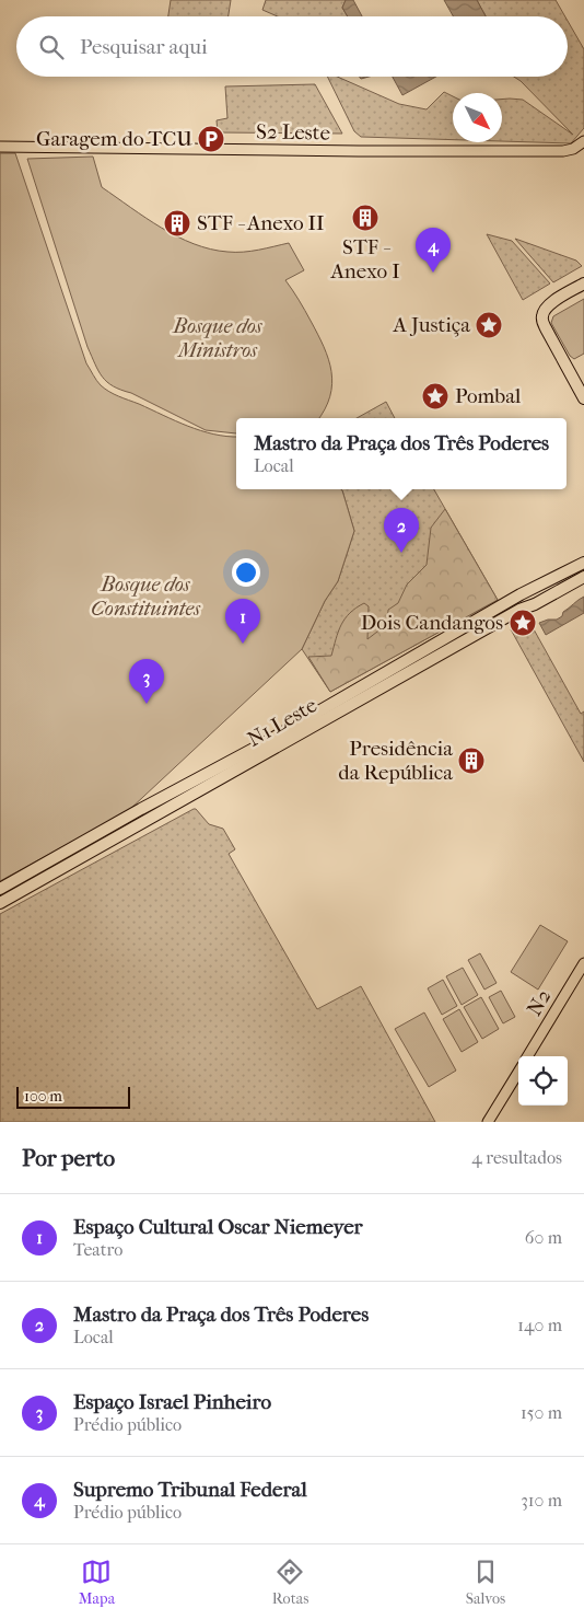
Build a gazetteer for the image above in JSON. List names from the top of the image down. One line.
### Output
{"streets":{"highway":["N1 Leste"],"main road":["S2 Leste","N2"]},"parks":["Bosque dos Ministros","Bosque dos Constituintes"],"places":{"parking":["Garagem do TCU"],"building":["STF - Anexo I","STF - Anexo II","Presidência da República"],"place":["A Justiça","Pombal","Dois Candangos"]},"scale_bar":"100 m","north":"bottom right","page":{"search":"Pesquisar aqui","pins":["4","2","1","3"],"popup":["Mastro da Praça dos Três Poderes","Local"],"scale":"100 m","heading":["Por perto","4 resultados"],"list":[{"mark":"1","name":"Espaço Cultural Oscar Niemeyer","note":"Teatro","value":"60 m"},{"mark":"2","name":"Mastro da Praça dos Três Poderes","note":"Local","value":"140 m"},{"mark":"3","name":"Espaço Israel Pinheiro","note":"Prédio público","value":"150 m"},{"mark":"4","name":"Supremo Tribunal Federal","note":"Prédio público","value":"310 m"}],"nav":["Mapa","Rotas","Salvos"]}}
